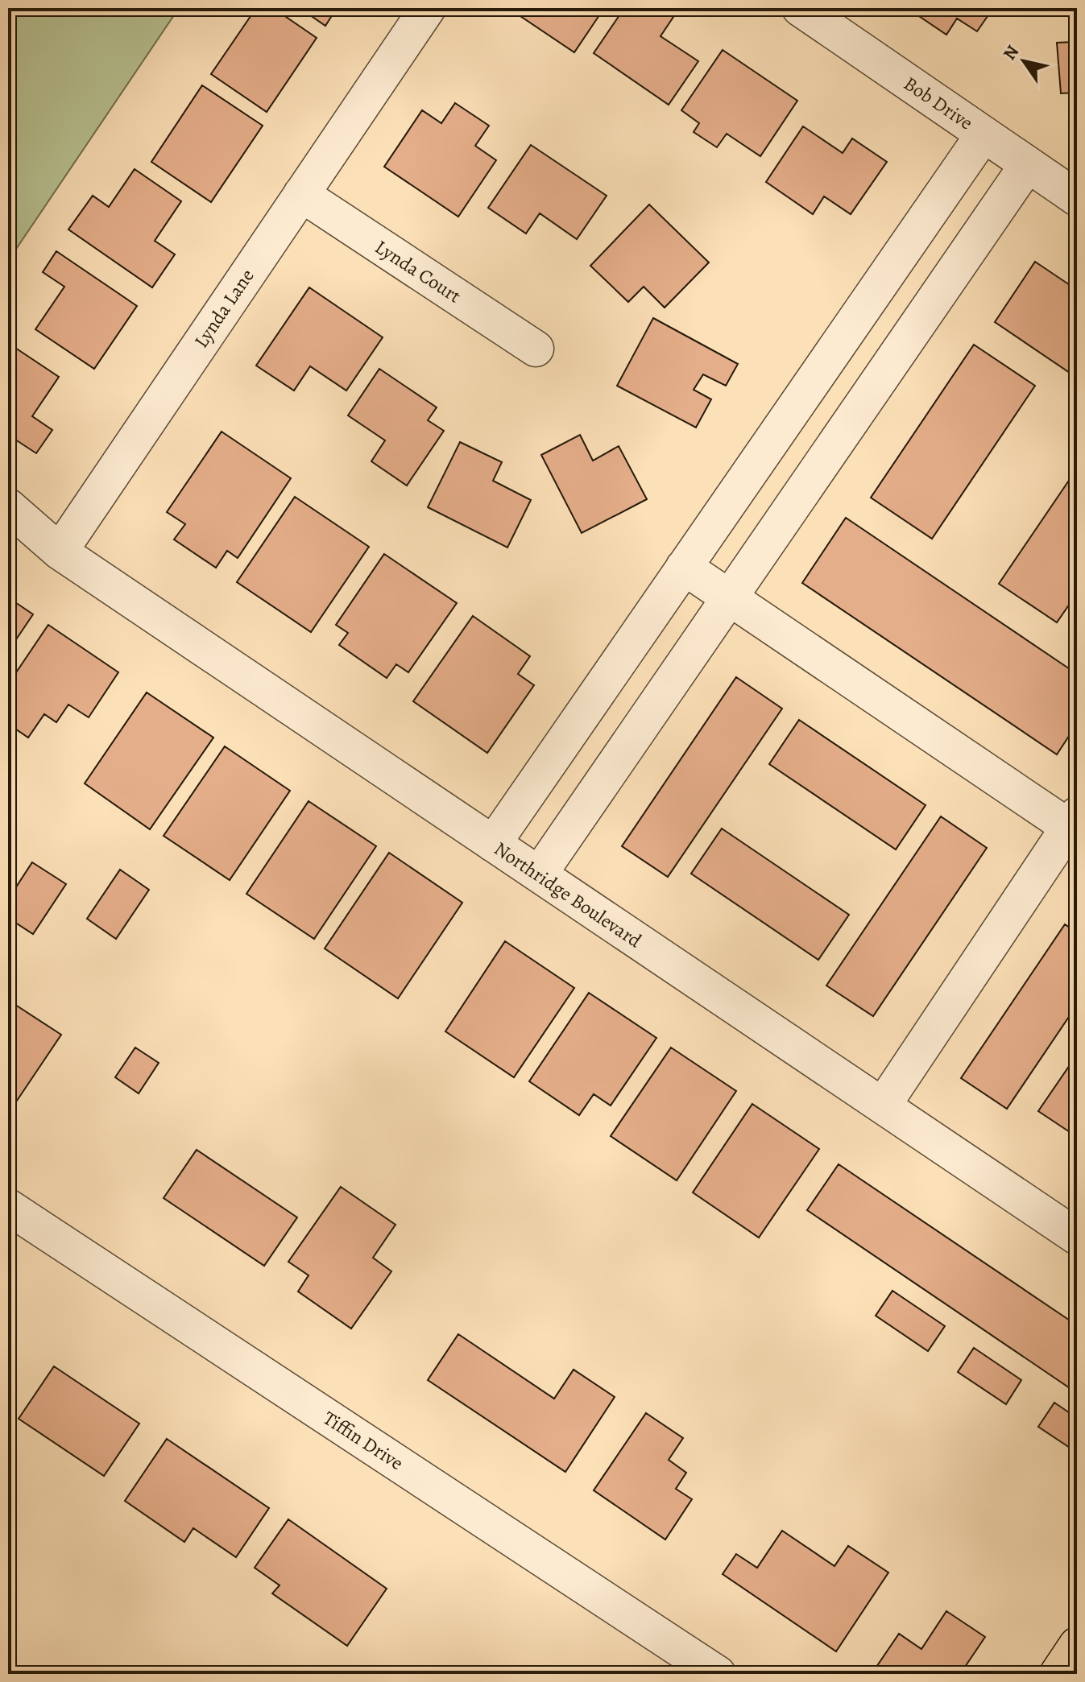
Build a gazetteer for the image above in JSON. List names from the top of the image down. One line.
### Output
{"streets":{"street":["Bob Drive","Lynda Court","Lynda Lane","Northridge Boulevard","Tiffin Drive"]},"crossings":[["Lynda Court","Lynda Lane"],["Lynda Lane","Northridge Boulevard"]],"north":"top left"}
